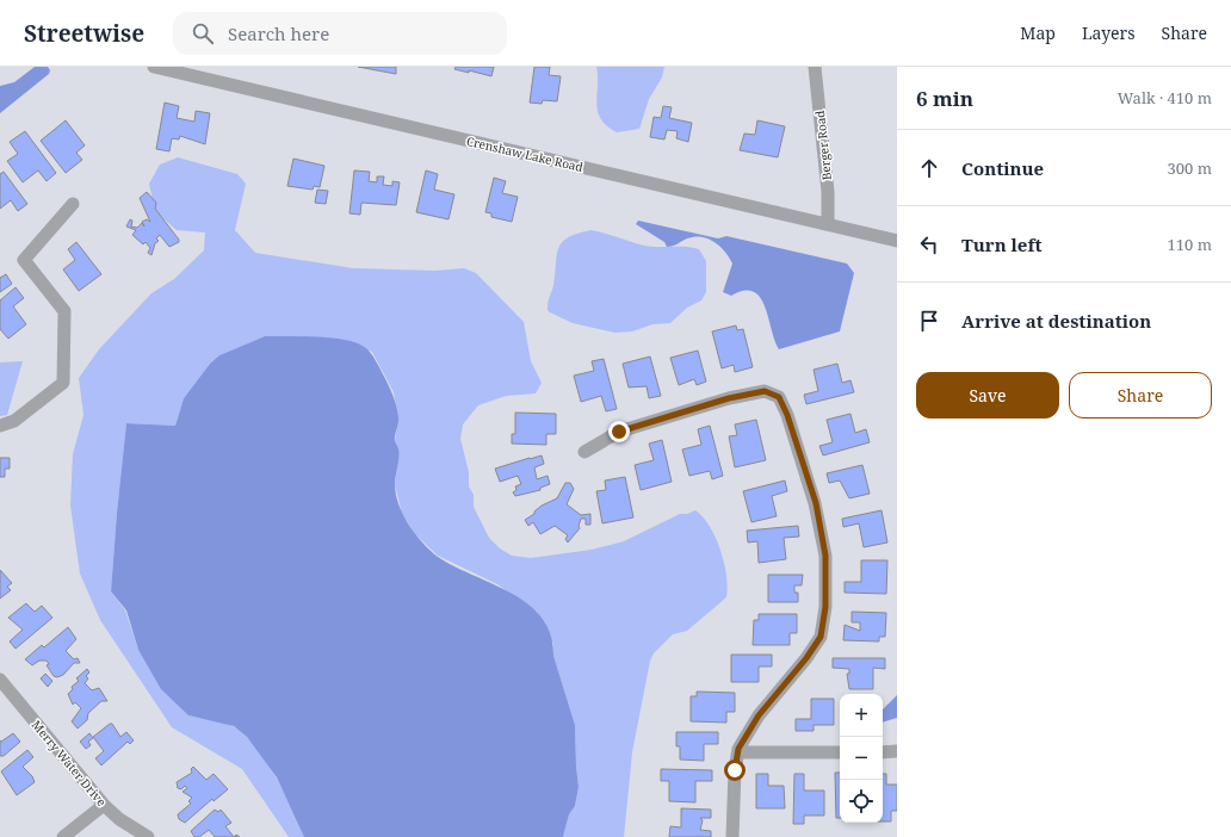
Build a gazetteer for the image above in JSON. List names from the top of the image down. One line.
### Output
{"streets":{"street":["Berger Road","Crenshaw Lake Road","Merry Water Drive"]},"crossings":[["Berger Road","Crenshaw Lake Road"]],"page":{"header":"Streetwise","search":"Search here","nav":["Map","Layers","Share"],"heading":["6 min","Walk · 410 m"],"list":[["Continue","300 m"],["Turn left","110 m"],"Arrive at destination"],"buttons":["Save","Share"],"map_buttons":["+","−"]}}
